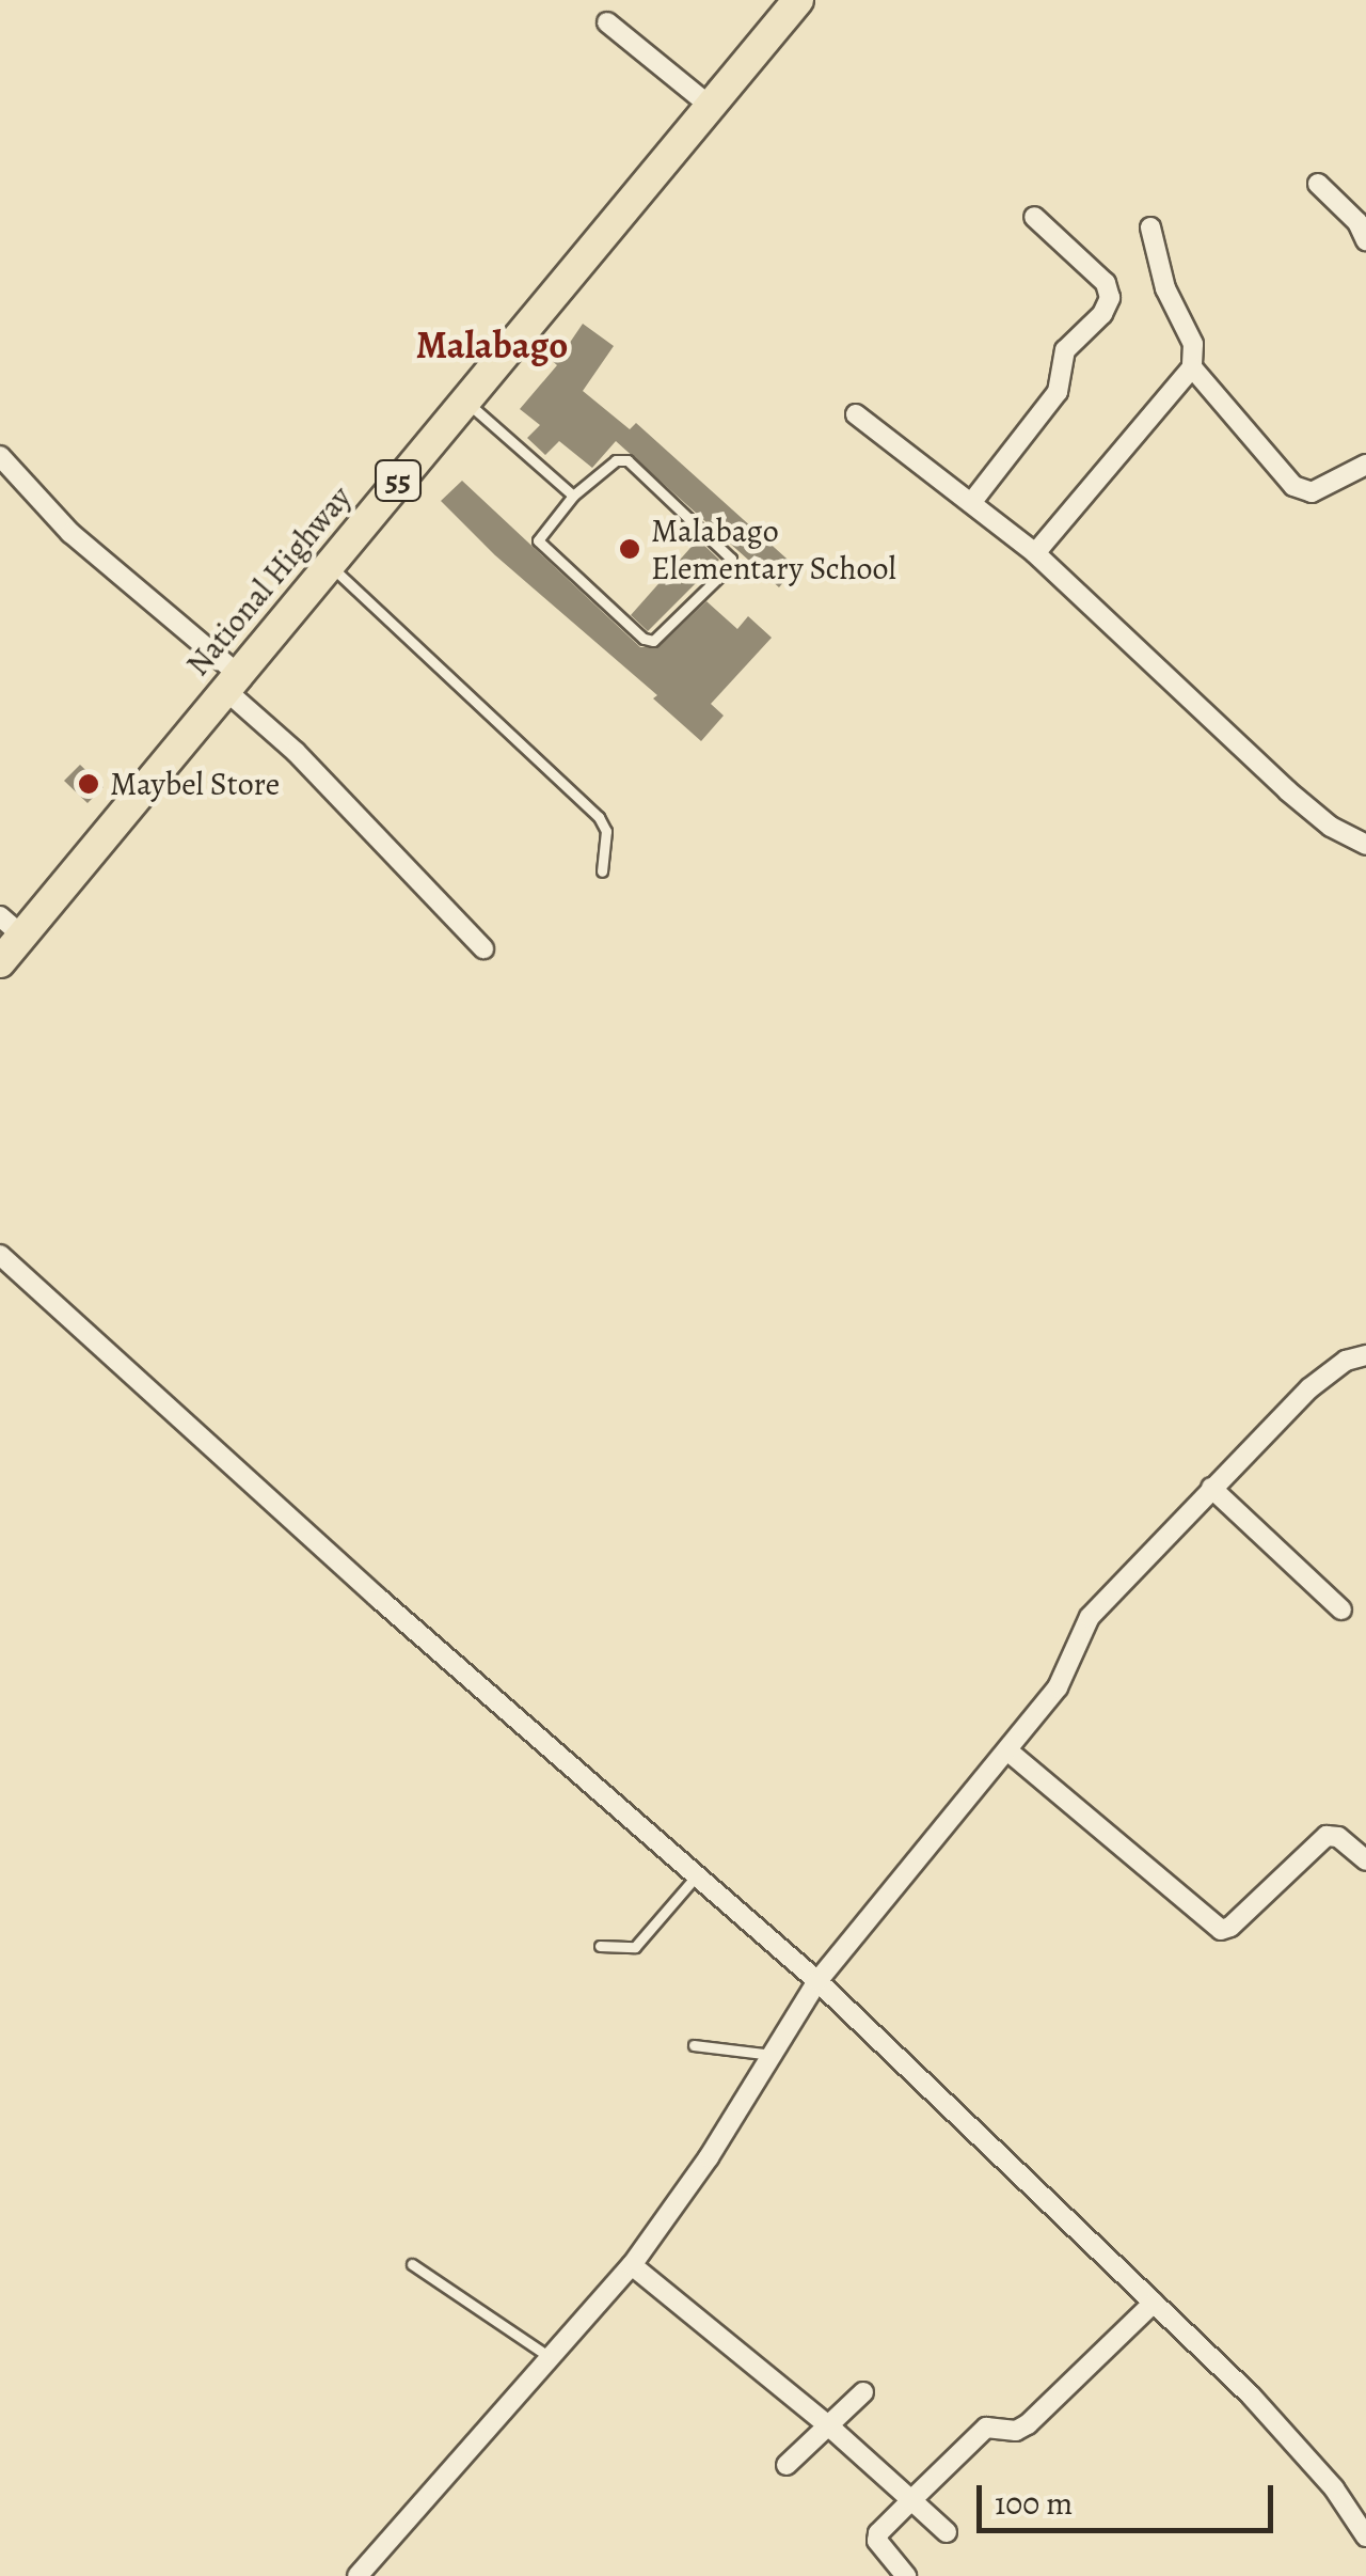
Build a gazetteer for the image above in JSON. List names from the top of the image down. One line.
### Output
{"streets":{"highway":["55","National Highway"]},"districts":["Malabago"],"places":["Malabago Elementary School","Maybel Store"],"scale_bar":"100 m"}
